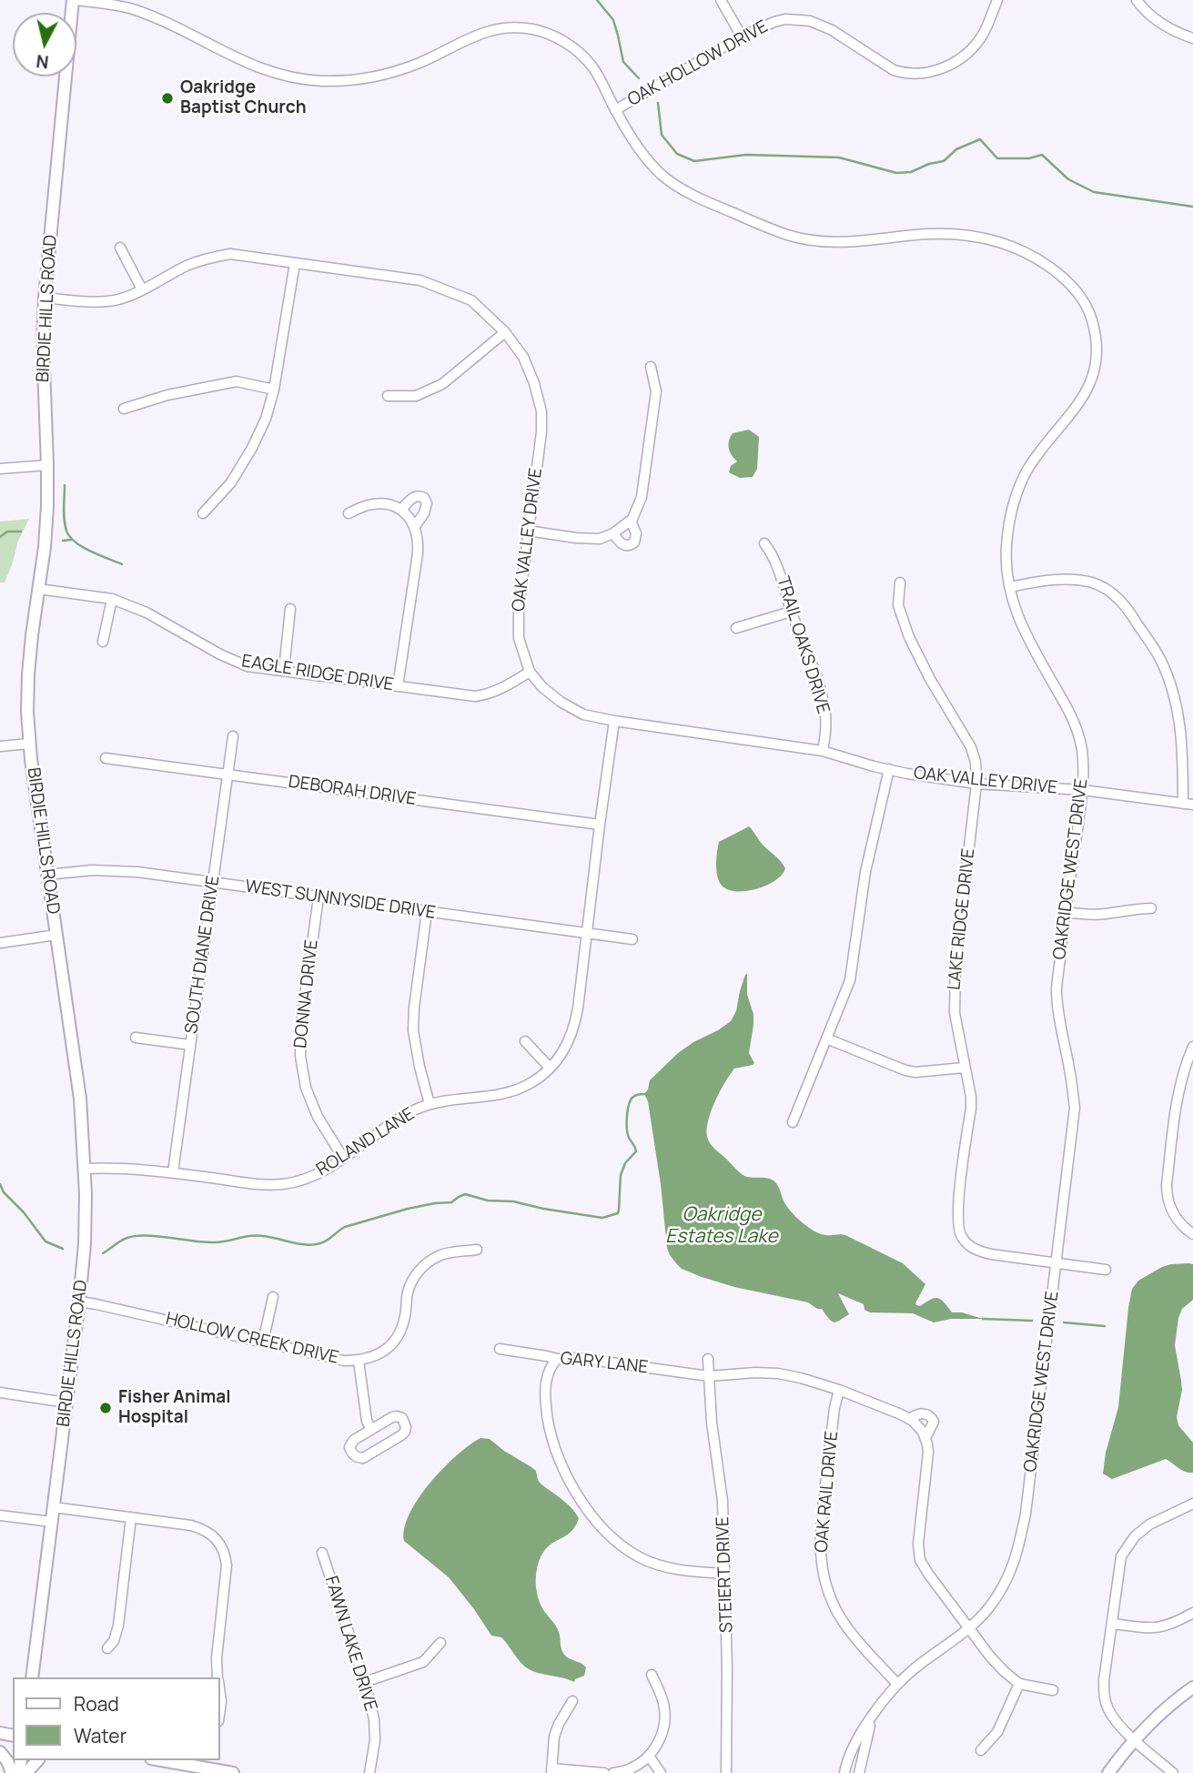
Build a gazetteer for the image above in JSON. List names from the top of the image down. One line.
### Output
{"streets":{"main road":["BIRDIE HILLS ROAD"],"street":["OAK HOLLOW DRIVE","OAK VALLEY DRIVE","TRAIL OAKS DRIVE","EAGLE RIDGE DRIVE","DEBORAH DRIVE","OAKRIDGE WEST DRIVE","WEST SUNNYSIDE DRIVE","LAKE RIDGE DRIVE","SOUTH DIANE DRIVE","DONNA DRIVE","ROLAND LANE","HOLLOW CREEK DRIVE","GARY LANE","OAK RAIL DRIVE","STEIERT DRIVE","FAWN LAKE DRIVE"]},"crossings":[["OAK HOLLOW DRIVE","OAKRIDGE WEST DRIVE"],["BIRDIE HILLS ROAD","OAK VALLEY DRIVE"],["BIRDIE HILLS ROAD","EAGLE RIDGE DRIVE"],["BIRDIE HILLS ROAD","OAKRIDGE WEST DRIVE"],["BIRDIE HILLS ROAD","WEST SUNNYSIDE DRIVE"],["BIRDIE HILLS ROAD","ROLAND LANE"],["BIRDIE HILLS ROAD","HOLLOW CREEK DRIVE"],["OAK VALLEY DRIVE","TRAIL OAKS DRIVE"],["OAK VALLEY DRIVE","EAGLE RIDGE DRIVE"],["OAK VALLEY DRIVE","OAKRIDGE WEST DRIVE"],["OAK VALLEY DRIVE","LAKE RIDGE DRIVE"],["OAK VALLEY DRIVE","ROLAND LANE"],["DEBORAH DRIVE","SOUTH DIANE DRIVE"],["DEBORAH DRIVE","ROLAND LANE"],["OAKRIDGE WEST DRIVE","LAKE RIDGE DRIVE"],["OAKRIDGE WEST DRIVE","OAK RAIL DRIVE"],["WEST SUNNYSIDE DRIVE","SOUTH DIANE DRIVE"],["WEST SUNNYSIDE DRIVE","DONNA DRIVE"],["WEST SUNNYSIDE DRIVE","ROLAND LANE"],["SOUTH DIANE DRIVE","ROLAND LANE"],["DONNA DRIVE","ROLAND LANE"],["GARY LANE","OAK RAIL DRIVE"],["GARY LANE","STEIERT DRIVE"]],"water":["Oakridge Estates Lake"],"places":["Oakridge Baptist Church","Fisher Animal Hospital"],"legend":["Road","Water"],"north":"bottom"}
